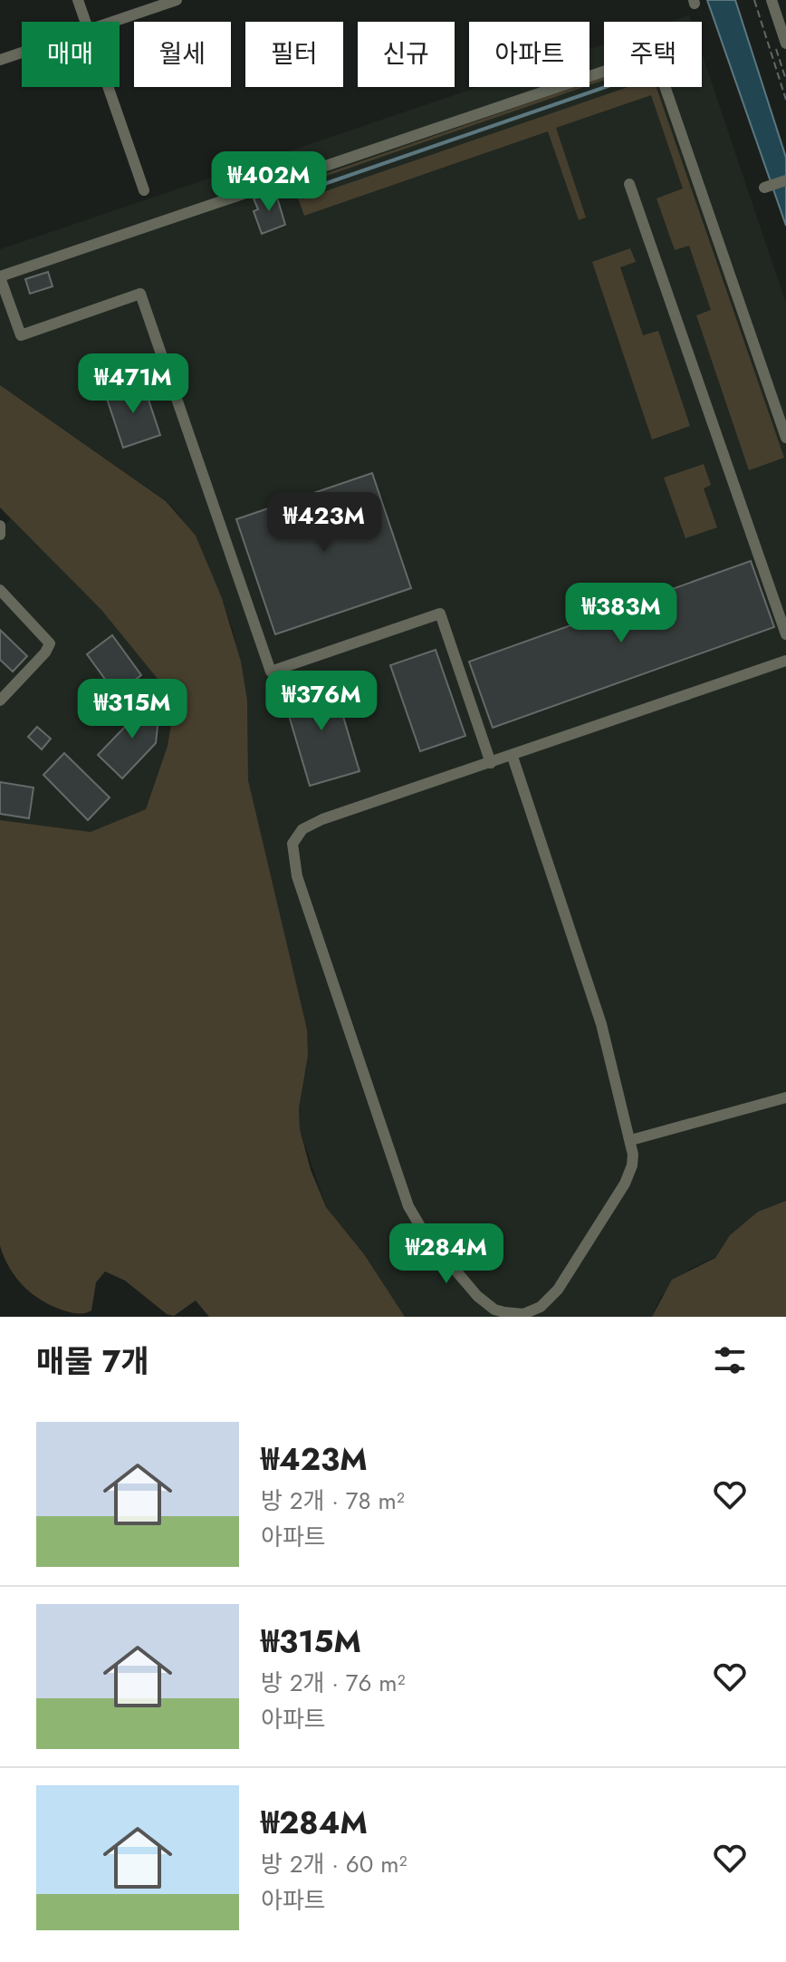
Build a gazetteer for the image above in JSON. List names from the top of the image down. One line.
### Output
{"page":{"chip":["매매","월세","필터","신규","아파트","주택"],"price":["₩402M","₩471M","₩423M","₩383M","₩376M","₩315M","₩284M"],"heading":"매물 7개","list":[{"name":"₩423M","note":"방 2개 · 78 m² · 아파트"},{"name":"₩315M","note":"방 2개 · 76 m² · 아파트"},{"name":"₩284M","note":"방 2개 · 60 m² · 아파트"}]}}
